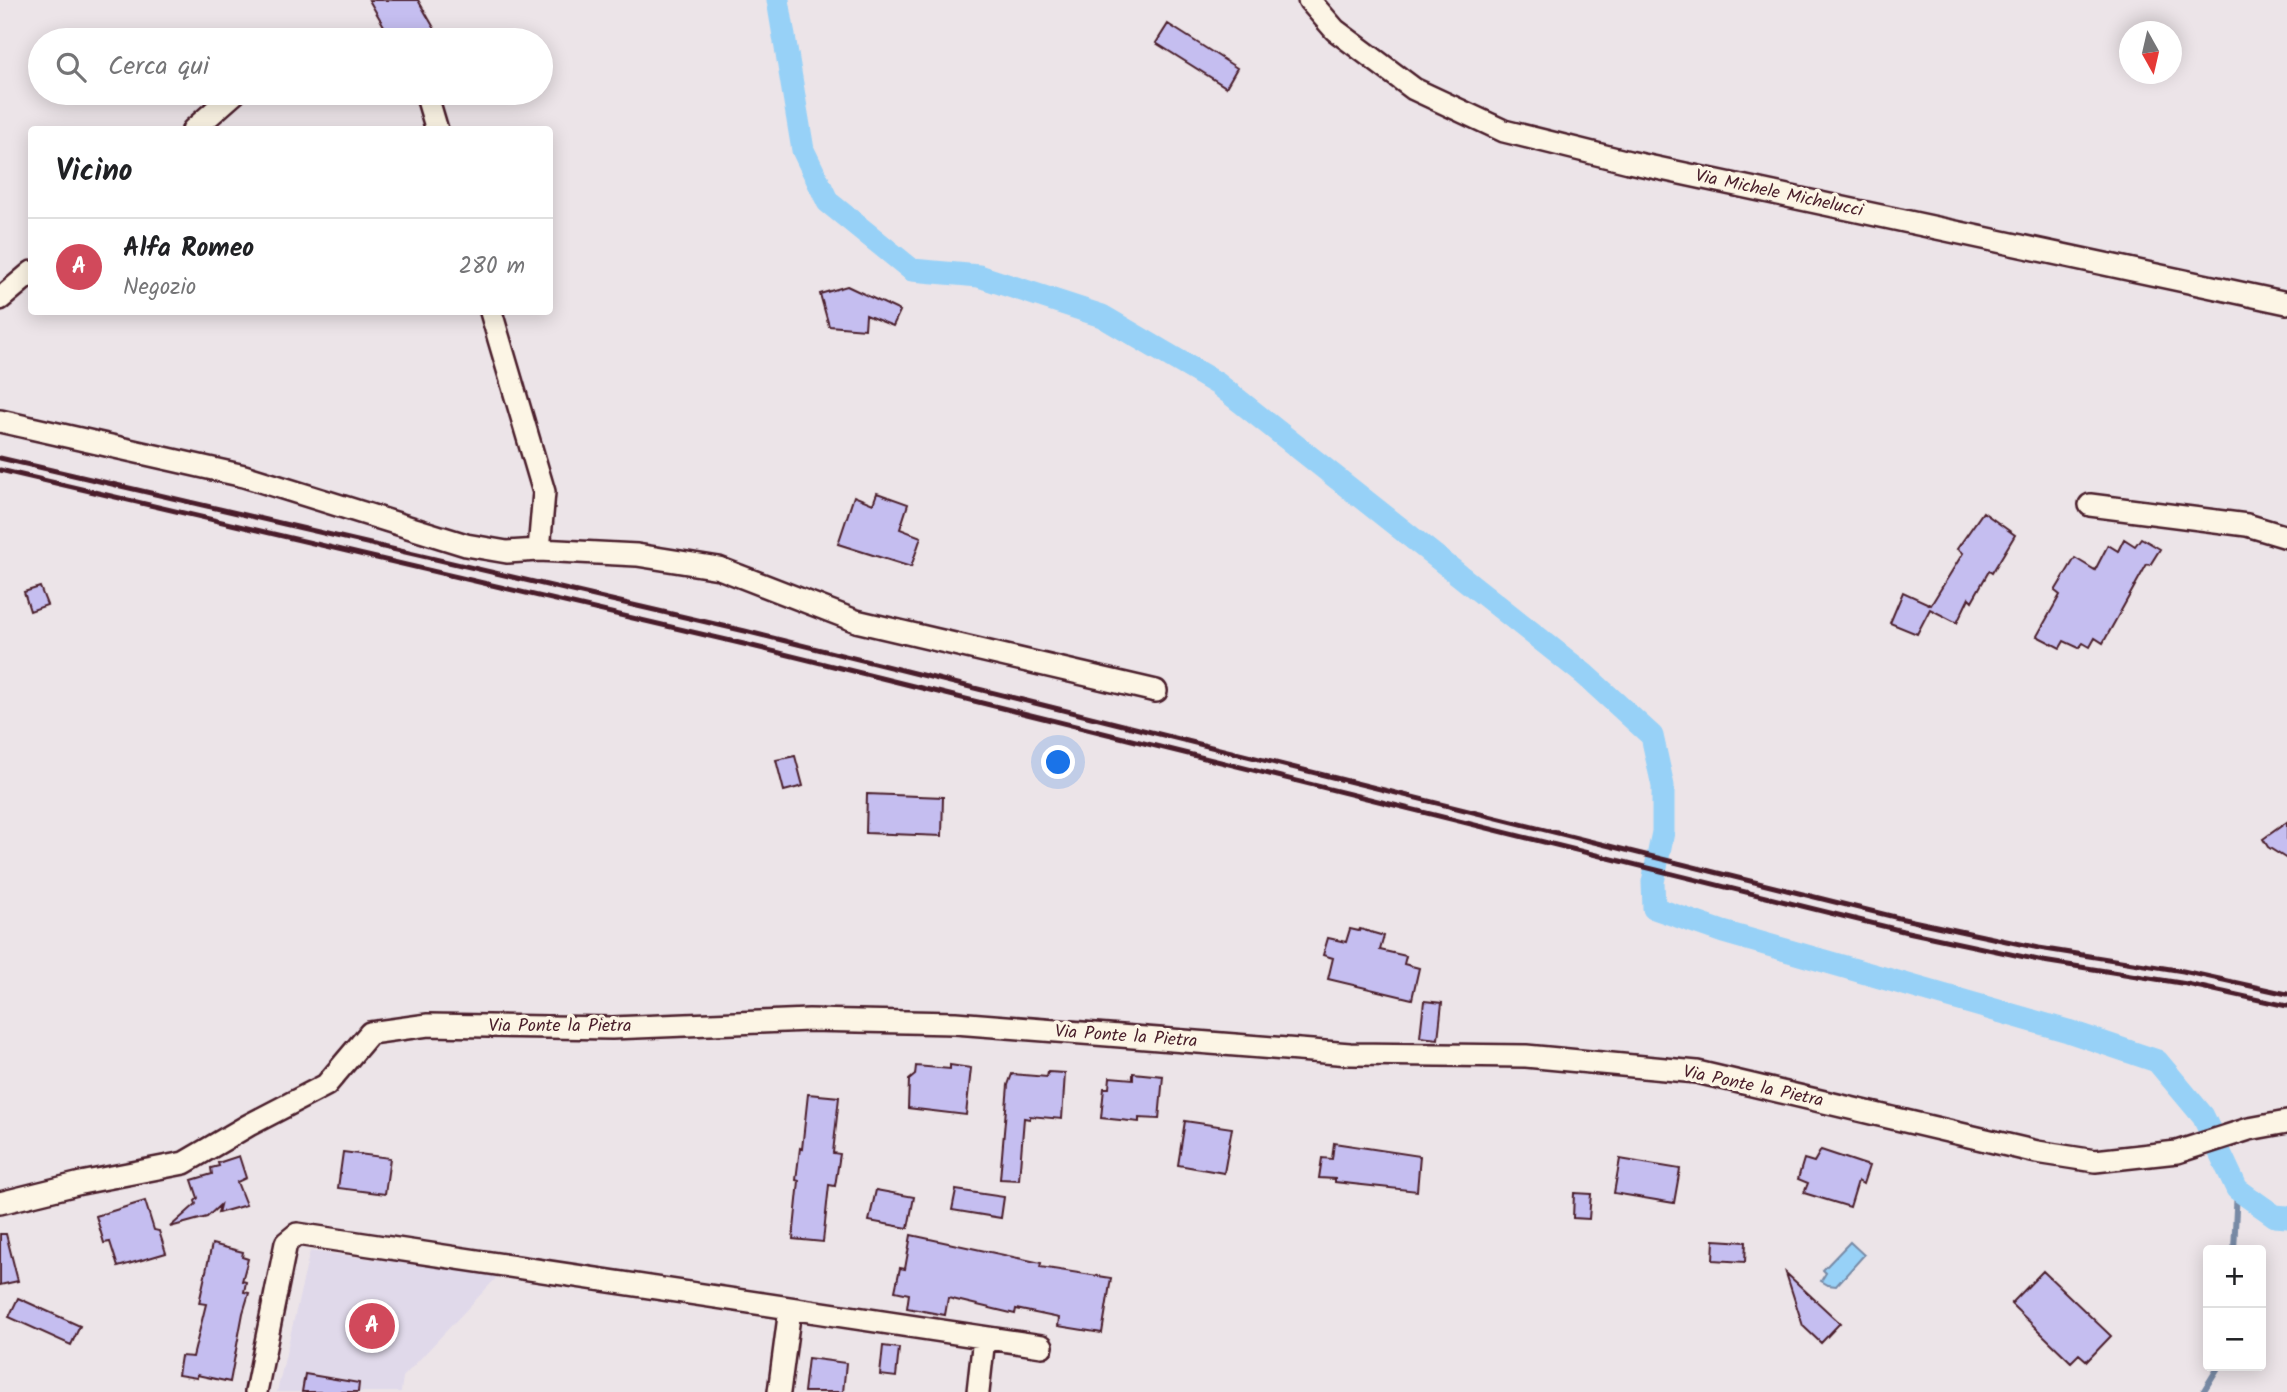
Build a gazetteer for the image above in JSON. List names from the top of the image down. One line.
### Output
{"streets":{"street":["Via Michele Michelucci","Via Ponte la Pietra"]},"north":"bottom","page":{"search":"Cerca qui","heading":"Vicino","list":[{"mark":"A","name":"Alfa Romeo","note":"Negozio","value":"280 m"}],"map_buttons":["+","−"],"pins":"A"}}
